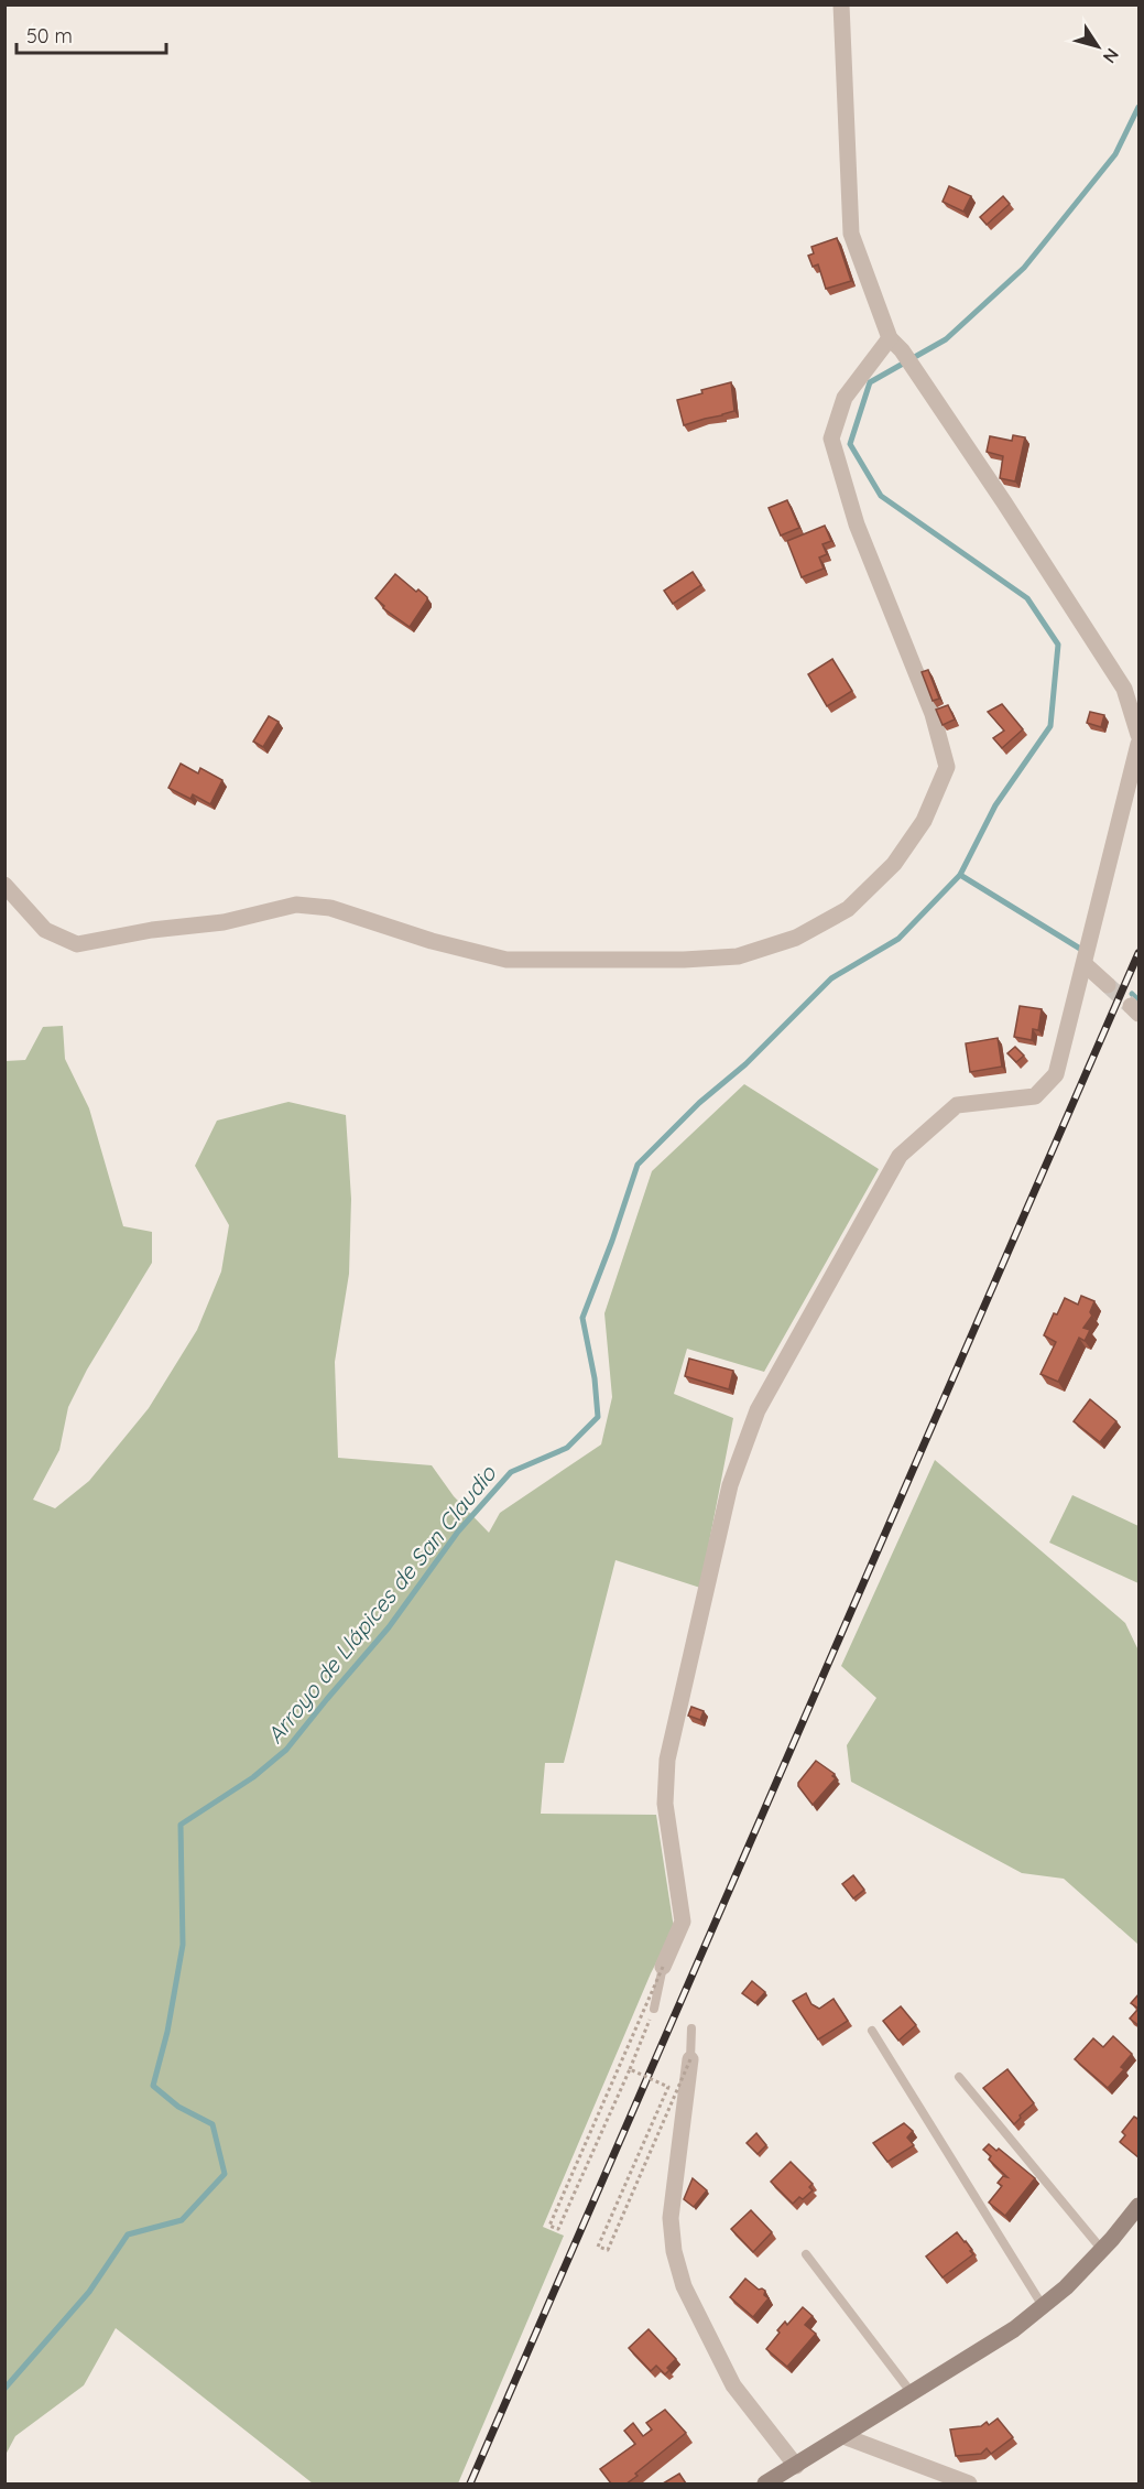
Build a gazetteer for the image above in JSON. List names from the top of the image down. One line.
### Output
{"water":["Arroyo de Llápices de San Claudio"],"scale_bar":"50 m","north":"bottom right"}
